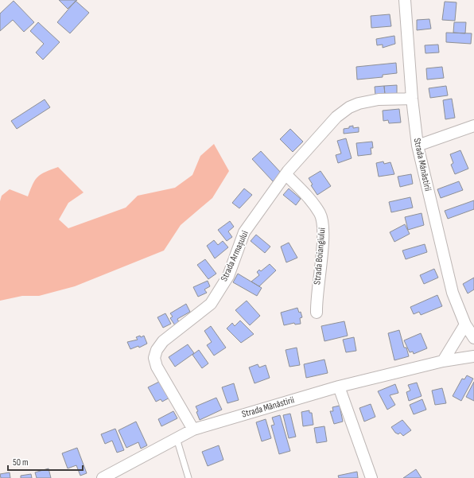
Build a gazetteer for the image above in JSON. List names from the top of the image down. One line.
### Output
{"streets":{"street":["Strada Mănăstirii","Strada Armașului","Strada Boiangiului"]},"crossings":[["Strada Mănăstirii","Strada Armașului"],["Strada Armașului","Strada Boiangiului"]],"scale_bar":"50 m"}
